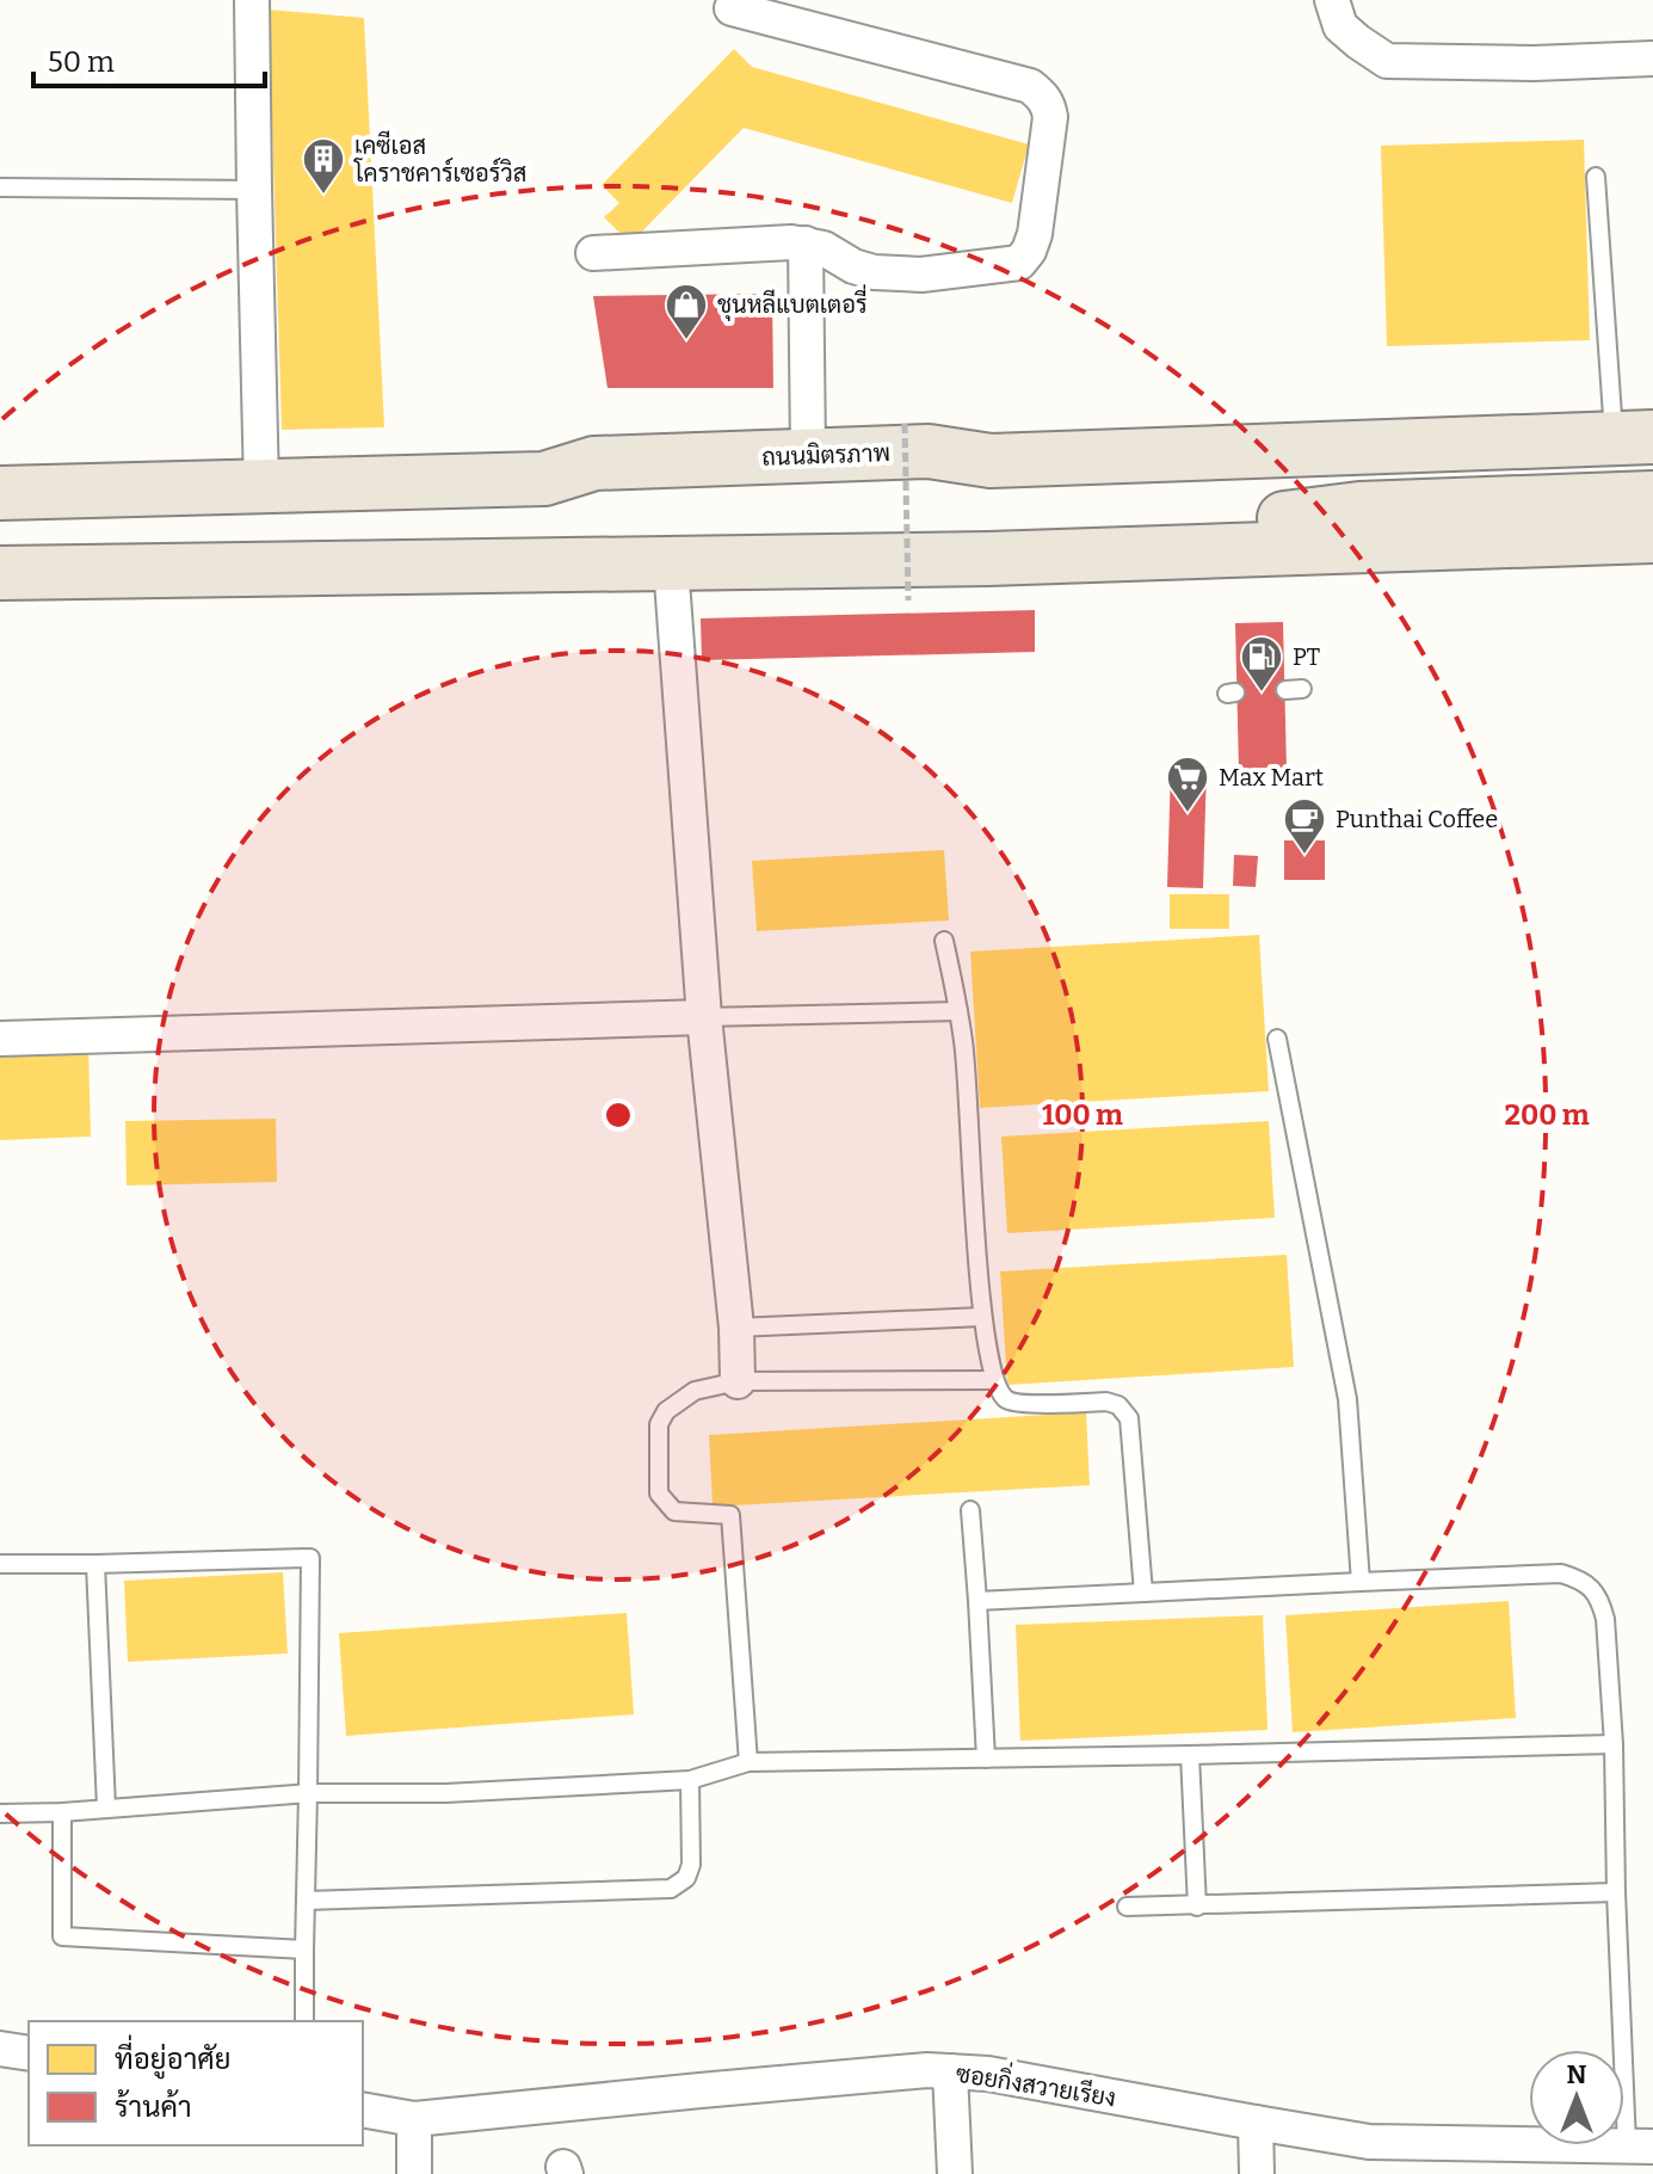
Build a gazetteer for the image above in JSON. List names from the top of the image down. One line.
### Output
{"streets":{"highway":["ถนนมิตรภาพ"],"street":["ซอยกิ่งสวายเรียง"]},"places":{"building":["เคซีเอส โคราชคาร์เซอร์วิส"],"shop":["ชุนหลีแบตเตอรี่"],"fuel station":["PT"],"supermarket":["Max Mart"],"cafe":["Punthai Coffee"]},"legend":["ที่อยู่อาศัย","ร้านค้า"],"scale_bar":"50 m","north":"top","rings":["100 m","200 m"]}
